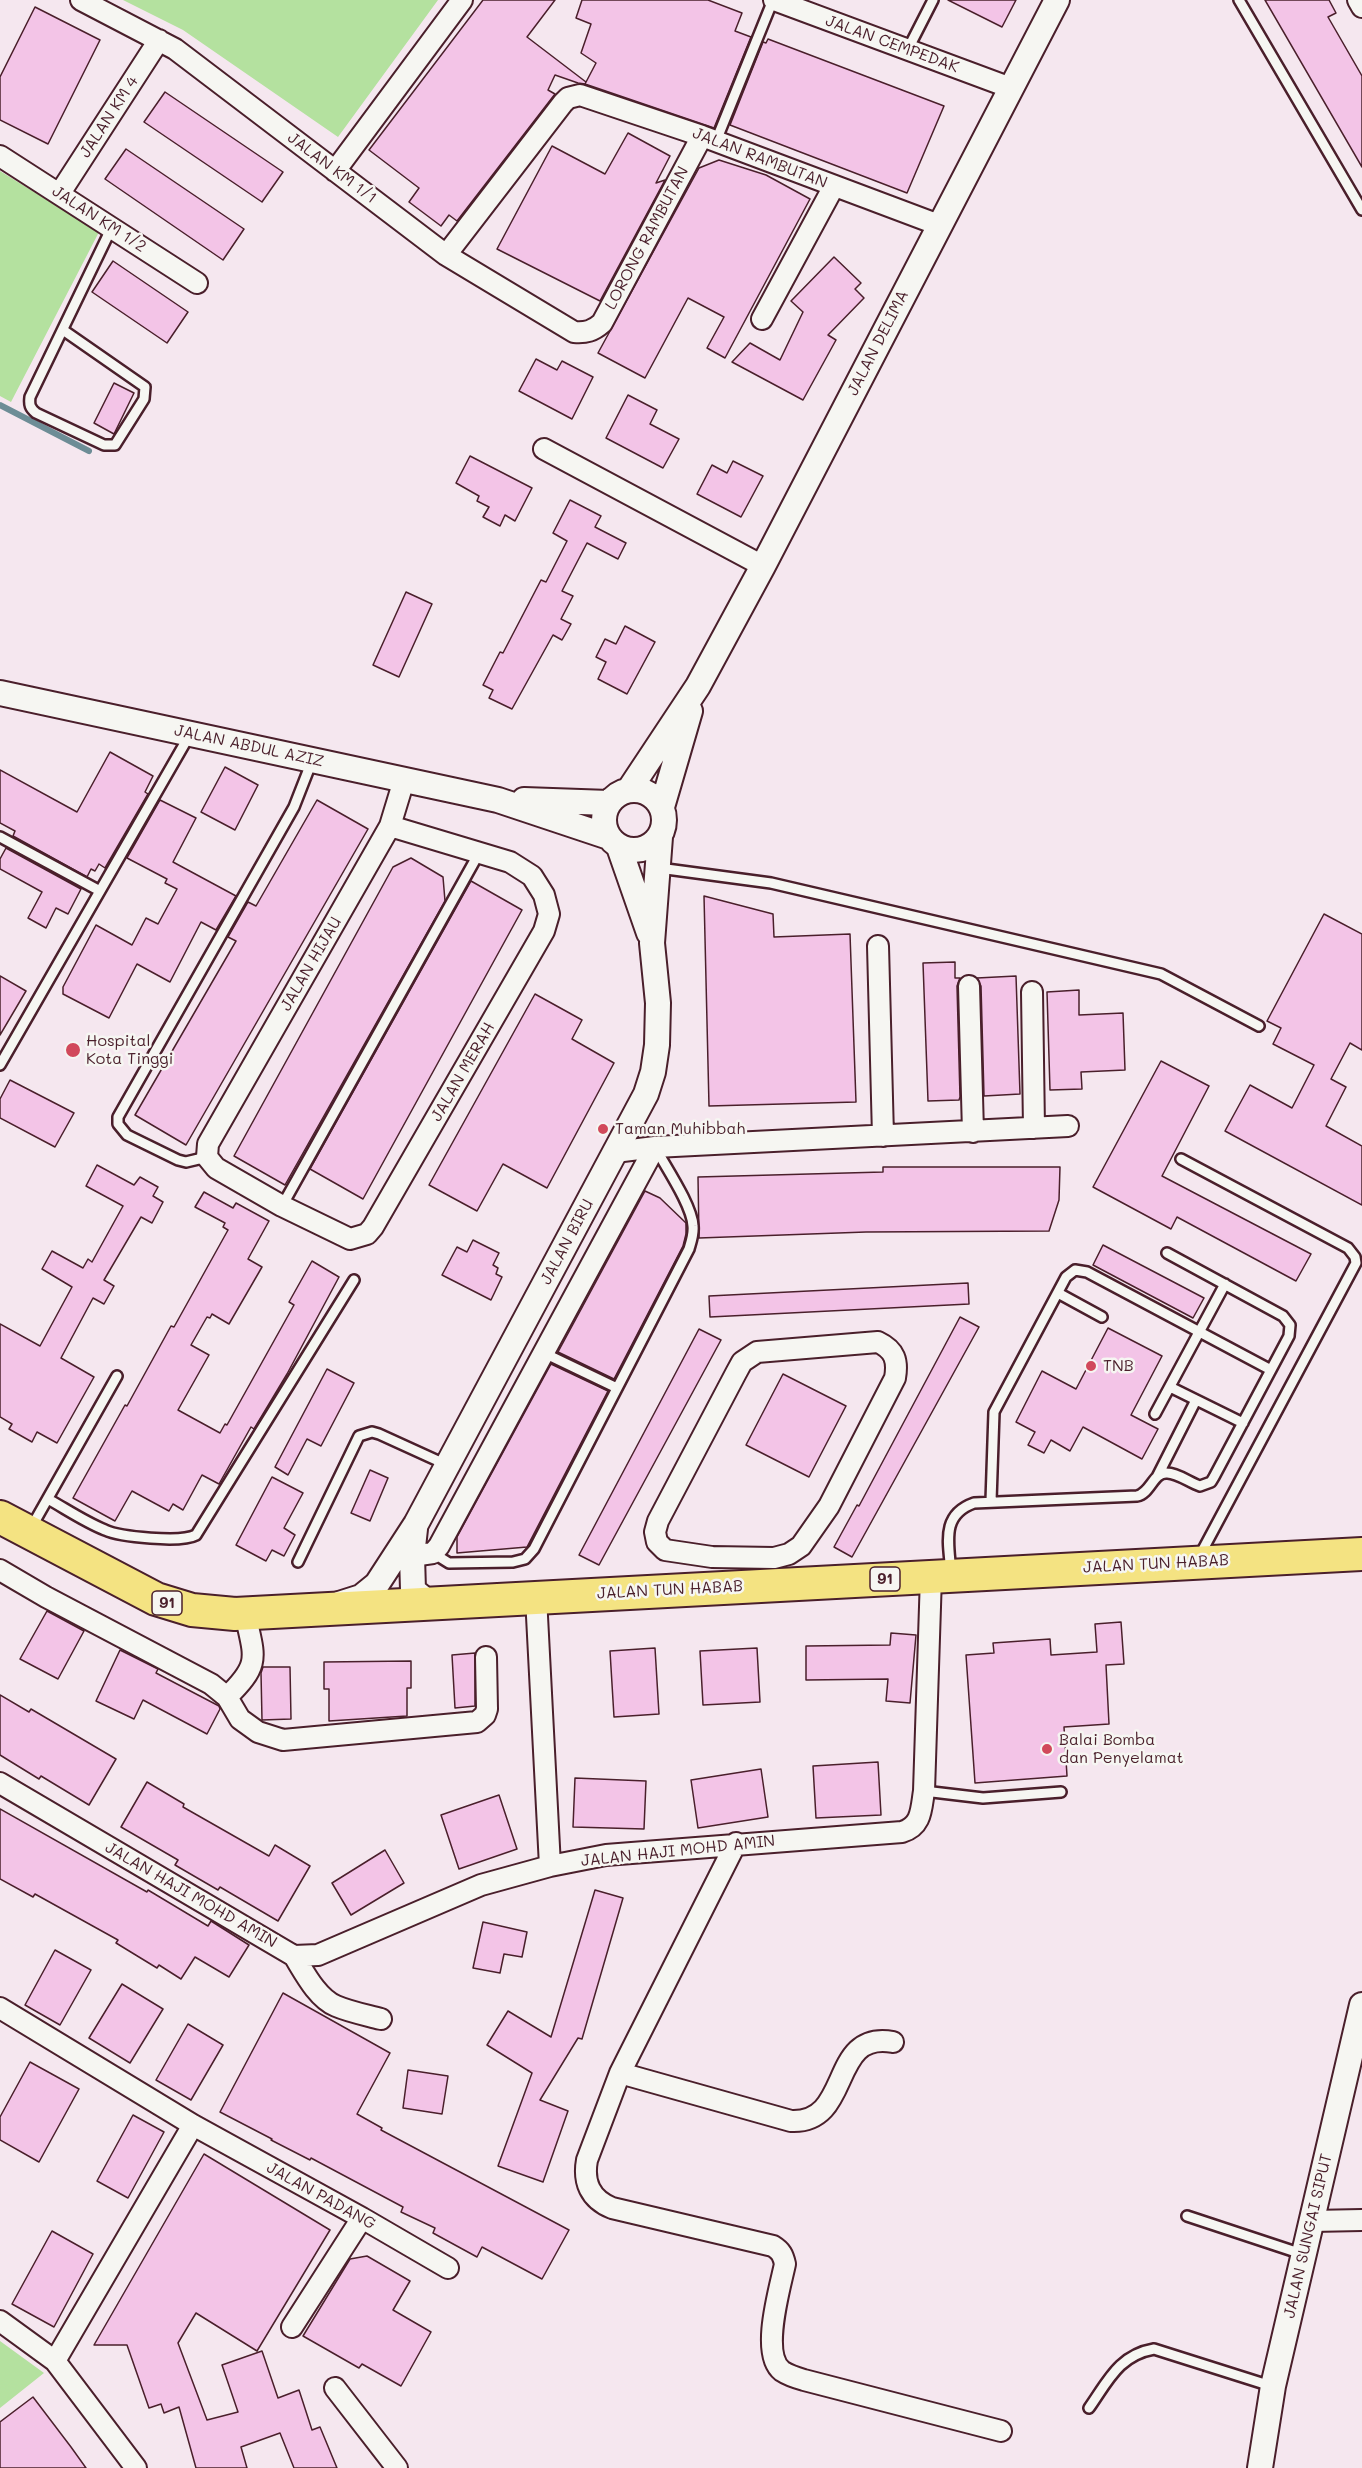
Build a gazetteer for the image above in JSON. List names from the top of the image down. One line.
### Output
{"streets":{"highway":["JALAN TUN HABAB","91"],"street":["JALAN CEMPEDAK","JALAN KM 4","JALAN RAMBUTAN","JALAN KM 1/1","JALAN KM 1/2","LORONG RAMBUTAN","JALAN DELIMA","JALAN ABDUL AZIZ","JALAN HIJAU","JALAN MERAH","JALAN BIRU","JALAN HAJI MOHD AMIN","JALAN PADANG","JALAN SUNGAI SIPUT"]},"crossings":[["JALAN CEMPEDAK","JALAN DELIMA"],["JALAN KM 4","JALAN KM 1/1"],["JALAN KM 4","JALAN KM 1/2"],["JALAN RAMBUTAN","JALAN KM 1/1"],["JALAN RAMBUTAN","LORONG RAMBUTAN"],["JALAN RAMBUTAN","JALAN DELIMA"],["JALAN KM 1/1","LORONG RAMBUTAN"],["JALAN DELIMA","JALAN BIRU"],["JALAN ABDUL AZIZ","JALAN HIJAU"],["JALAN HIJAU","JALAN MERAH"],["JALAN BIRU","JALAN TUN HABAB"],["JALAN TUN HABAB","JALAN HAJI MOHD AMIN"]],"places":["Hospital Kota Tinggi","Taman Muhibbah","TNB","Balai Bomba dan Penyelamat"]}
